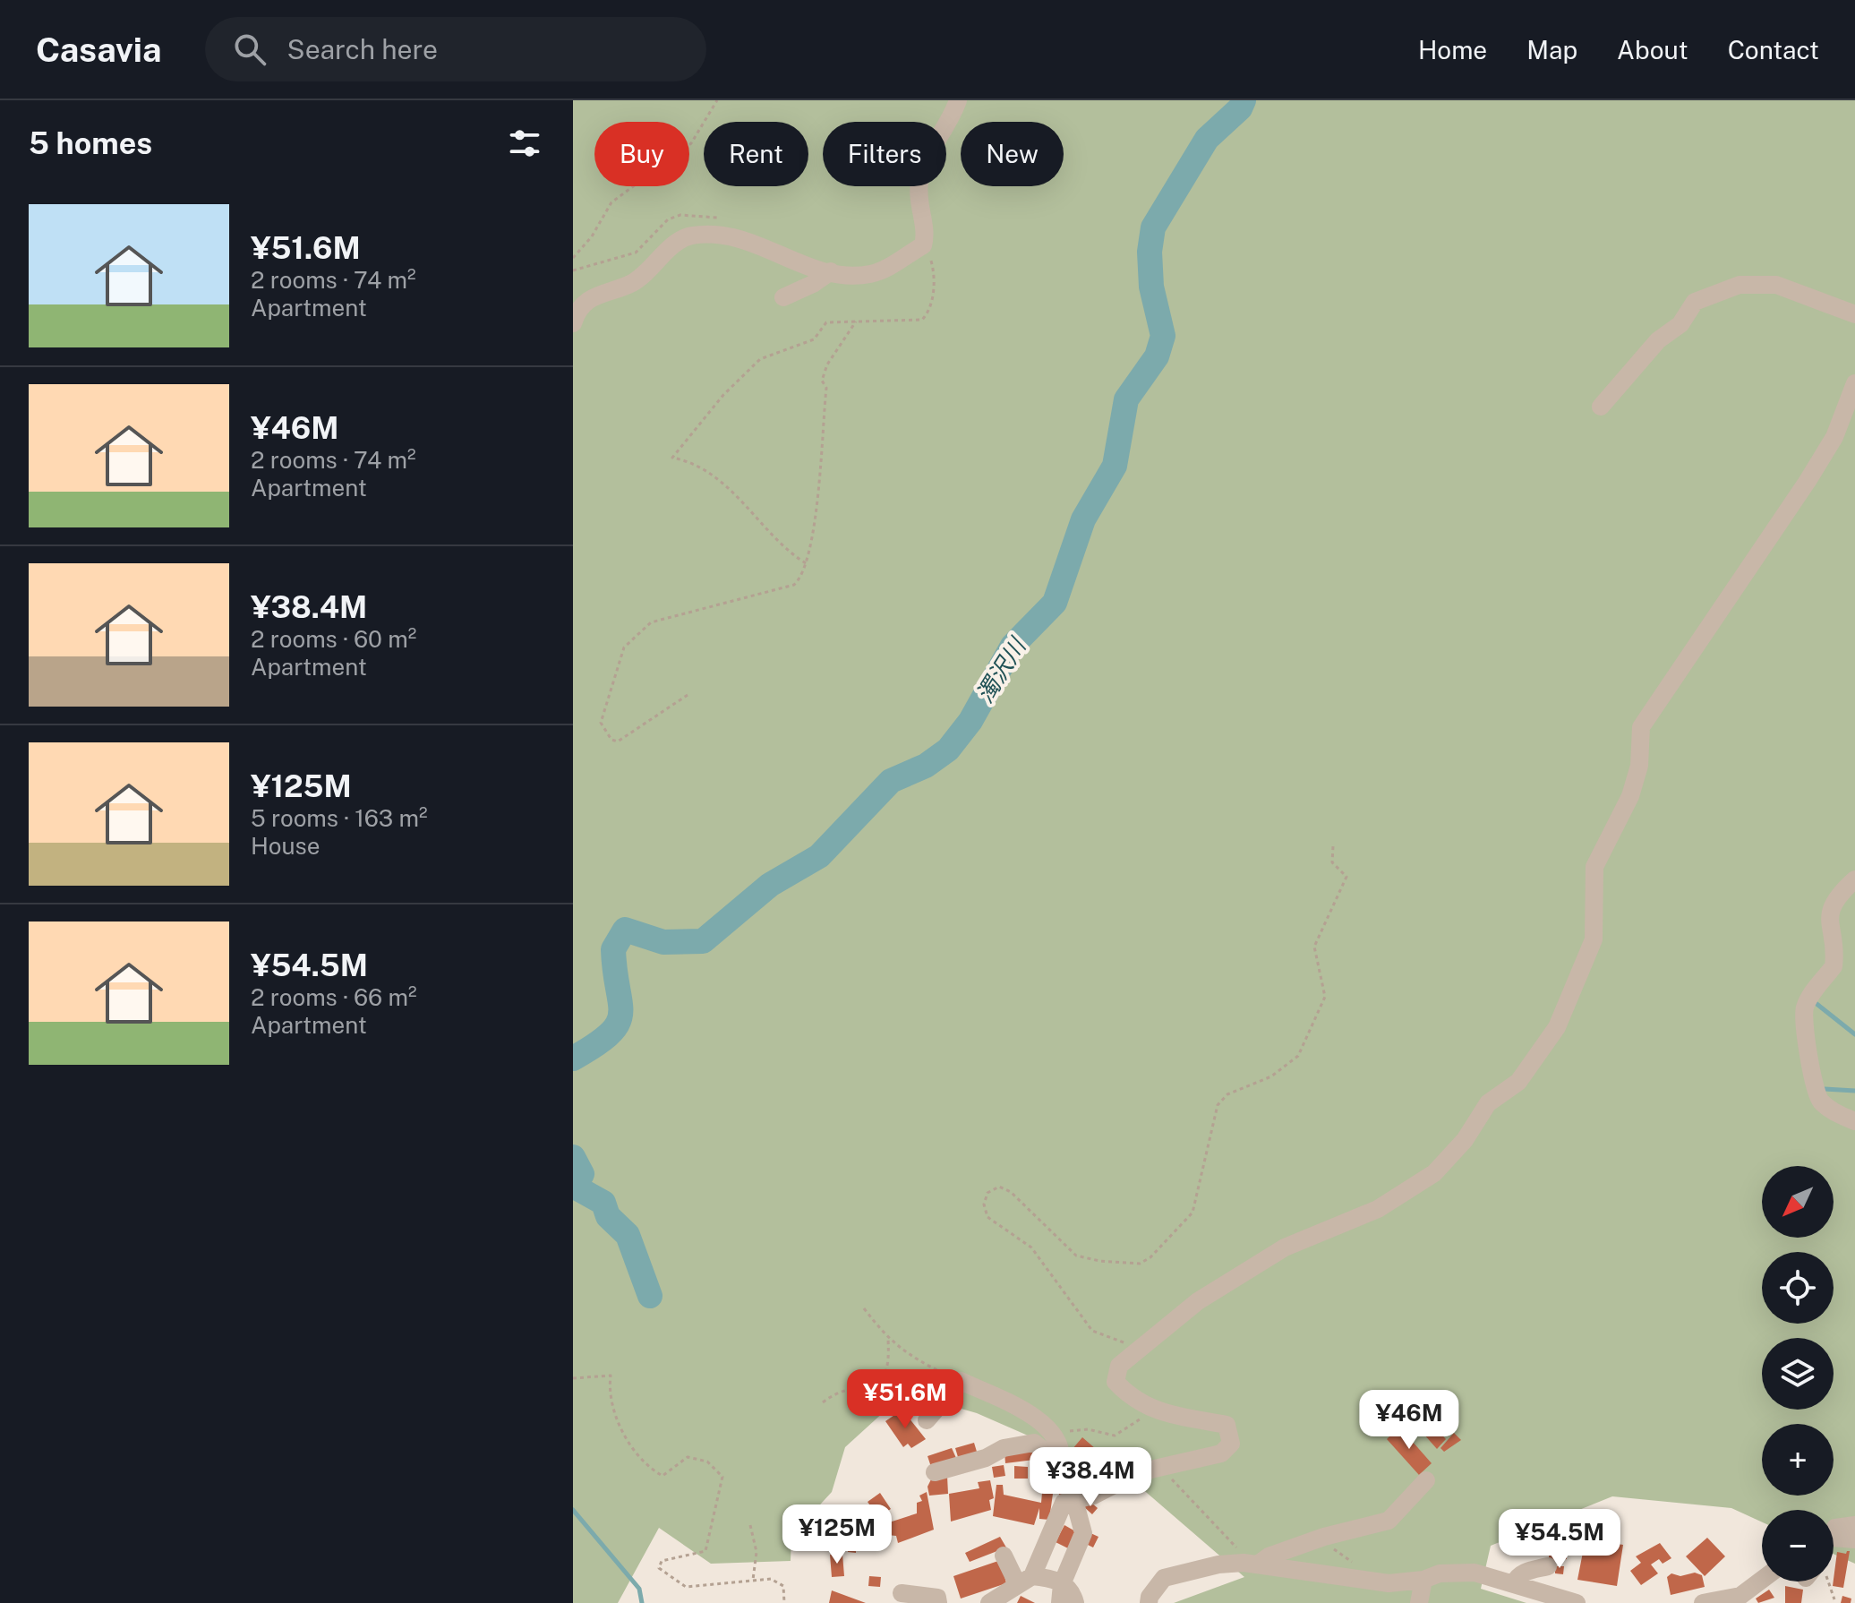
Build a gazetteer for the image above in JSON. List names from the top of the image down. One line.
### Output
{"water":["濁沢川"],"north":"bottom left","page":{"header":"Casavia","search":"Search here","nav":["Home","Map","About","Contact"],"heading":"5 homes","chip":["Buy","Rent","Filters","New"],"list":[{"name":"¥51.6M","note":"2 rooms · 74 m² · Apartment"},{"name":"¥46M","note":"2 rooms · 74 m² · Apartment"},{"name":"¥38.4M","note":"2 rooms · 60 m² · Apartment"},{"name":"¥125M","note":"5 rooms · 163 m² · House"},{"name":"¥54.5M","note":"2 rooms · 66 m² · Apartment"}],"map_buttons":["+","−"],"price":["¥51.6M","¥46M","¥38.4M","¥125M","¥54.5M"]}}
